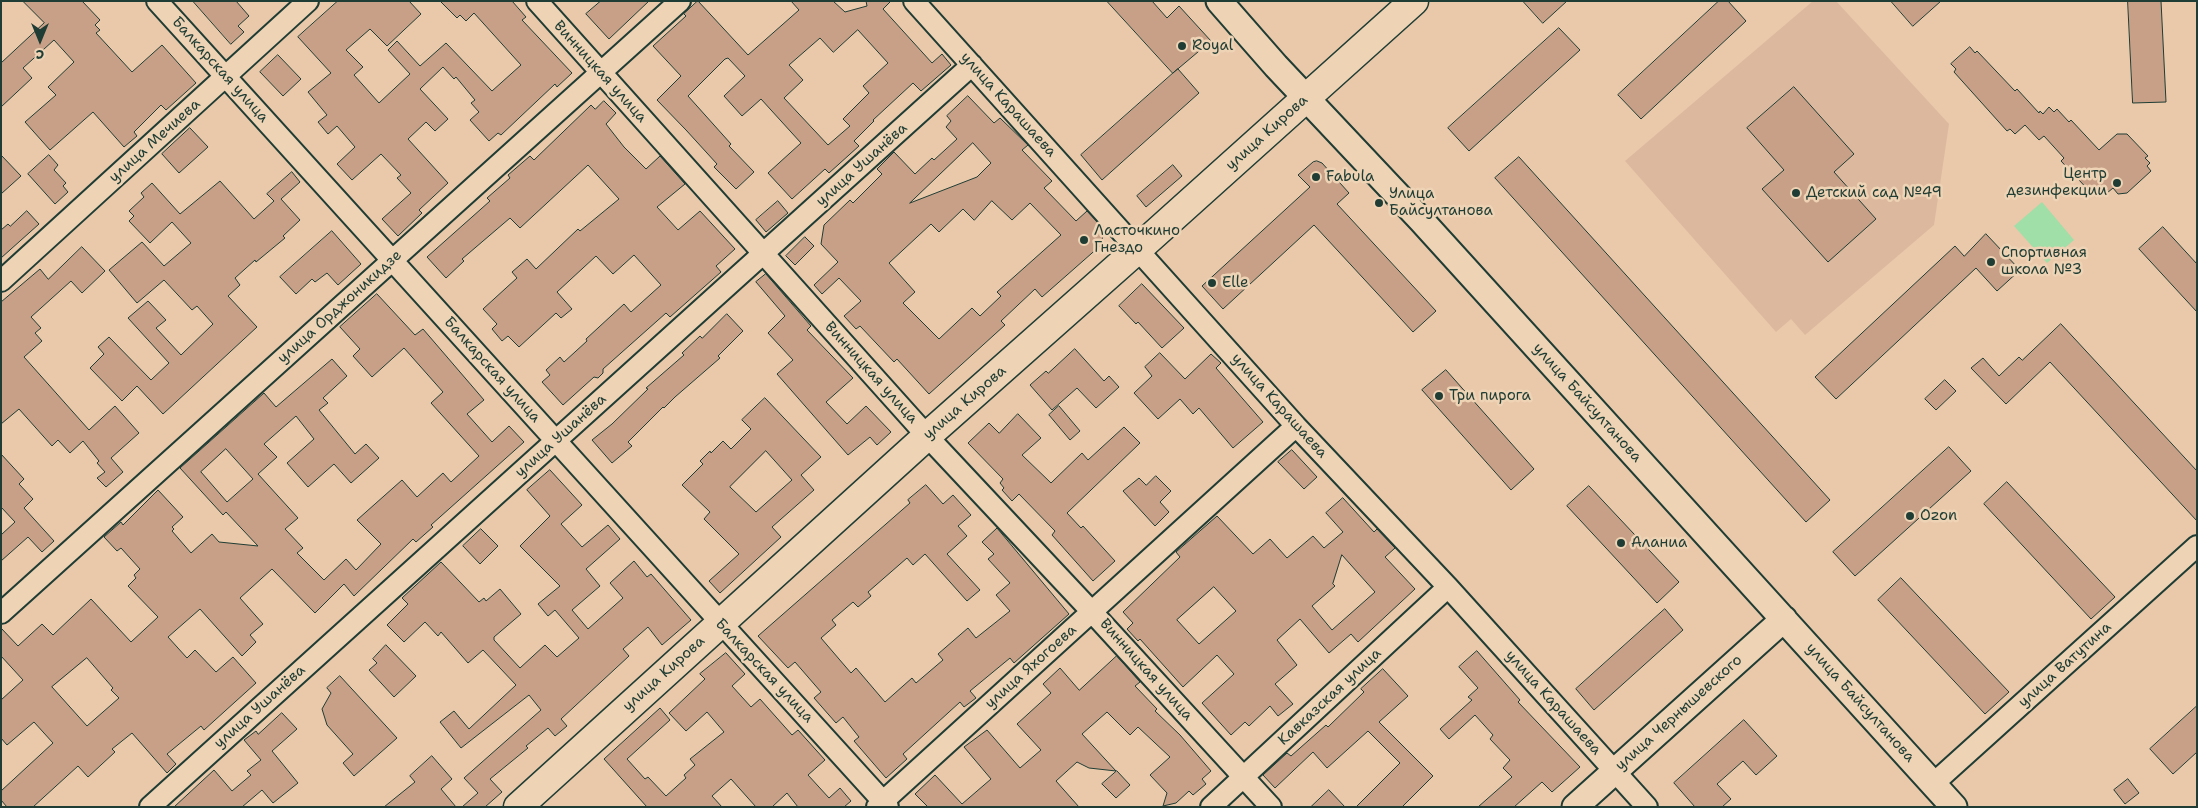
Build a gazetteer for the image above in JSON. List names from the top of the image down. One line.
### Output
{"streets":{"main road":["улица Кирова"],"street":["Балкарская улица","Винницкая улица","улица Карашаева","улица Мечиева","улица Ушанёва","улица Орджоникидзе","улица Байсултанова","улица Ватутина","улица Яхогоева","Кавказская улица","улица Чернышевского"]},"crossings":[["Балкарская улица","улица Кирова"],["Балкарская улица","улица Мечиева"],["Балкарская улица","улица Ушанёва"],["Балкарская улица","улица Орджоникидзе"],["Балкарская улица","улица Яхогоева"],["Винницкая улица","улица Кирова"],["Винницкая улица","улица Ушанёва"],["Винницкая улица","улица Орджоникидзе"],["Винницкая улица","улица Яхогоева"],["Винницкая улица","Кавказская улица"],["улица Карашаева","улица Кирова"],["улица Карашаева","улица Ушанёва"],["улица Карашаева","улица Яхогоева"],["улица Карашаева","Кавказская улица"],["улица Карашаева","улица Чернышевского"],["улица Кирова","улица Байсултанова"],["улица Байсултанова","улица Ватутина"],["улица Байсултанова","улица Чернышевского"]],"places":["Royal","Fabula","Центр дезинфекции","Детский сад №49","Улица Байсултанова","Ласточкино Гнездо","Спортивная школа №3","Elle","Три пирога","Ozon","Аланиа"],"north":"bottom"}
